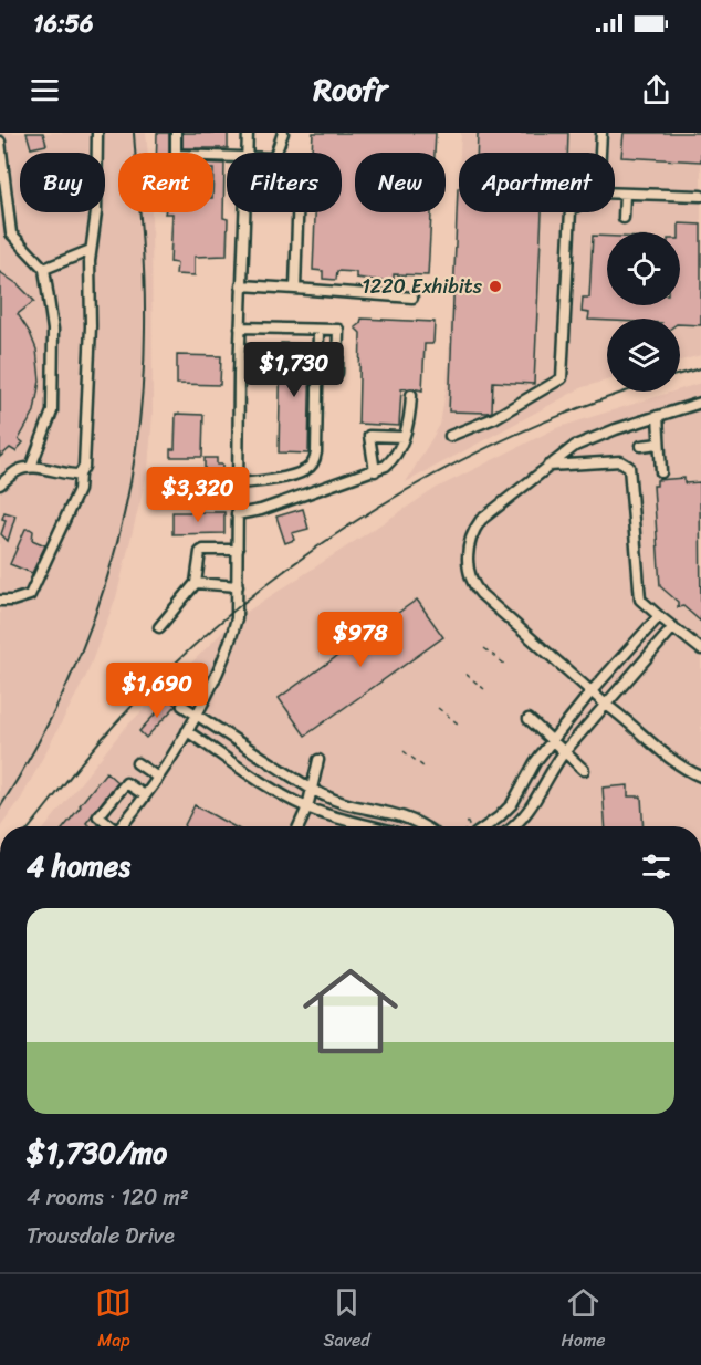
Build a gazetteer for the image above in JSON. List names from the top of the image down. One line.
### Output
{"places":["1220 Exhibits"],"page":{"status":"16:56","header":"Roofr","chip":["Buy","Rent","Filters","New","Apartment"],"price":["$1,730","$3,320","$978","$1,690"],"heading":"4 homes","list":[{"name":"$1,730/mo","note":"4 rooms · 120 m² · Trousdale Drive"}],"tabs":["Map","Saved","Home"]}}
